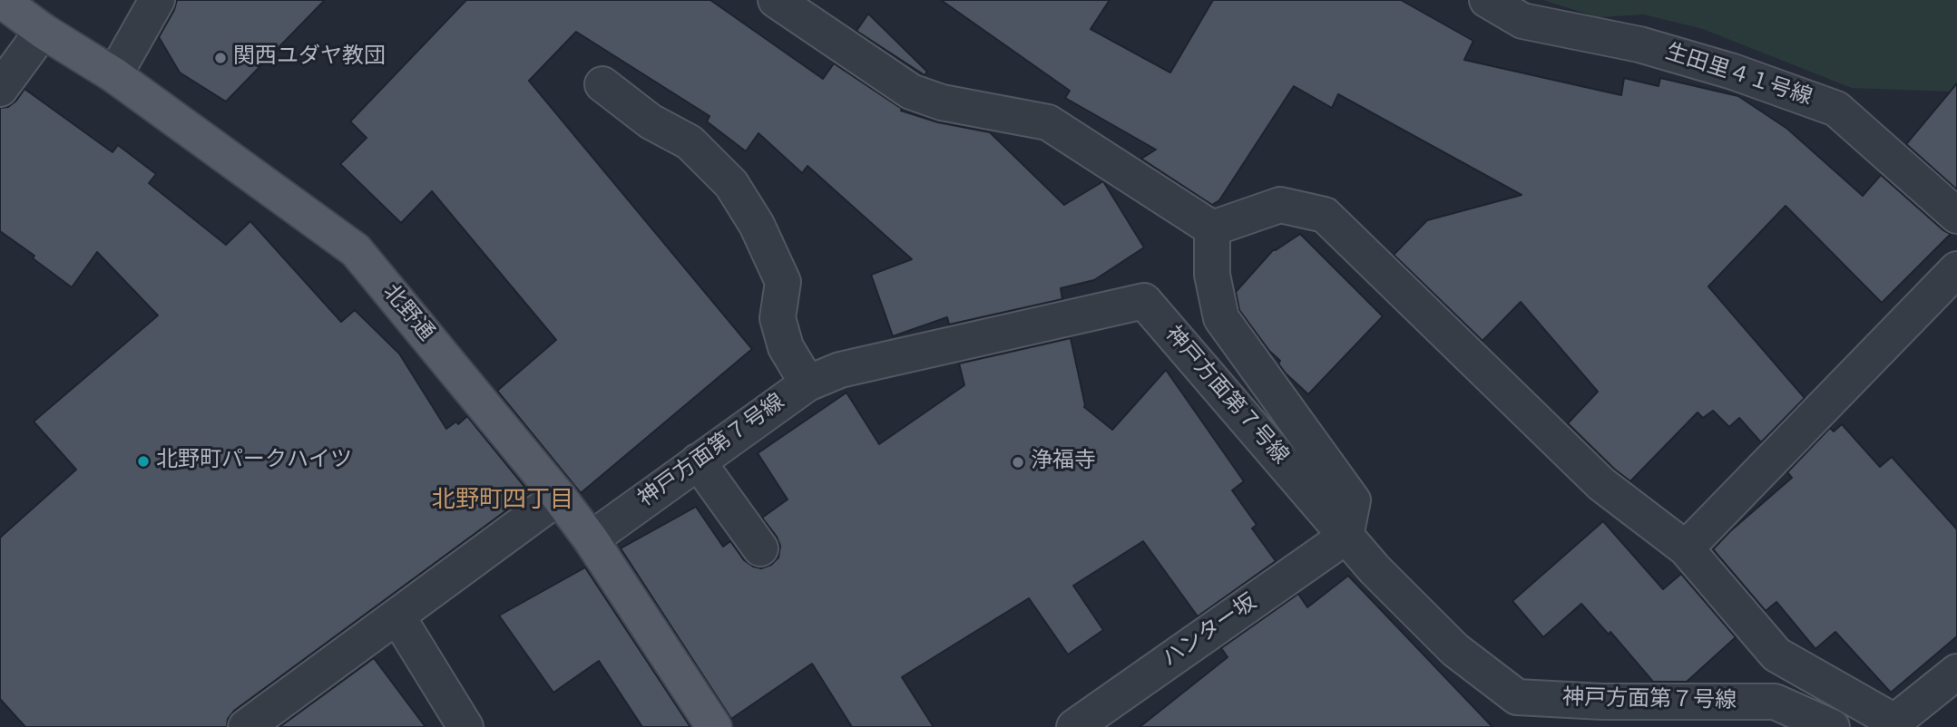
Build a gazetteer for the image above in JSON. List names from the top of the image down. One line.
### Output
{"streets":{"main road":["北野通"],"street":["生田里４１号線","神戸方面第７号線","ハンター坂"]},"crossings":[["北野通","神戸方面第７号線"],["神戸方面第７号線","ハンター坂"]],"districts":["北野町四丁目"],"places":["関西ユダヤ教団","北野町パークハイツ","浄福寺"]}
